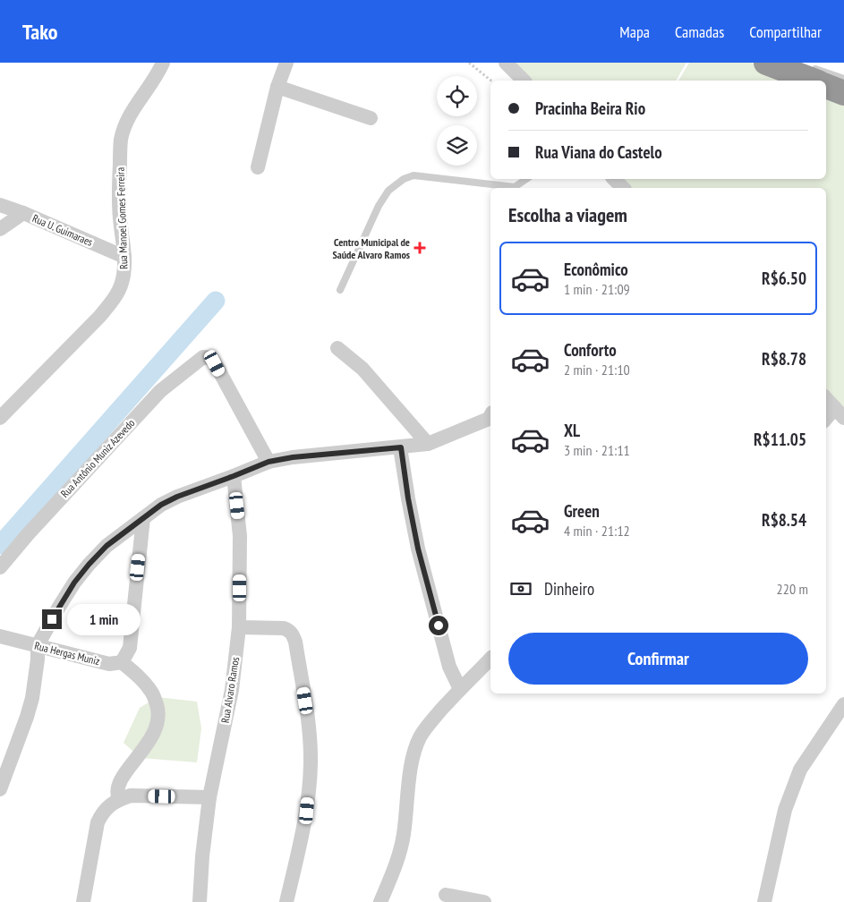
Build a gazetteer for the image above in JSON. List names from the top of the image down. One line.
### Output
{"streets":{"street":["Rua Manoel Gomes Ferreira","Rua U. Guimaraes","Rua Antônio Muniz Azevedo","Rua Hergas Muniz","Rua Alvaro Ramos"]},"crossings":[["Rua Manoel Gomes Ferreira","Rua U. Guimaraes"]],"places":{"health":["Centro Municipal de Saúde Alvaro Ramos"]},"page":{"header":"Tako","nav":["Mapa","Camadas","Compartilhar"],"banner":["Pracinha Beira Rio","Rua Viana do Castelo"],"heading":"Escolha a viagem","list":[{"name":"Econômico","note":"1 min · 21:09","value":"R$6.50"},{"name":"Conforto","note":"2 min · 21:10","value":"R$8.78"},{"name":"XL","note":"3 min · 21:11","value":"R$11.05"},{"name":"Green","note":"4 min · 21:12","value":"R$8.54"}],"pay":["Dinheiro","220 m"],"bubble":"1 min","buttons":"Confirmar"}}
